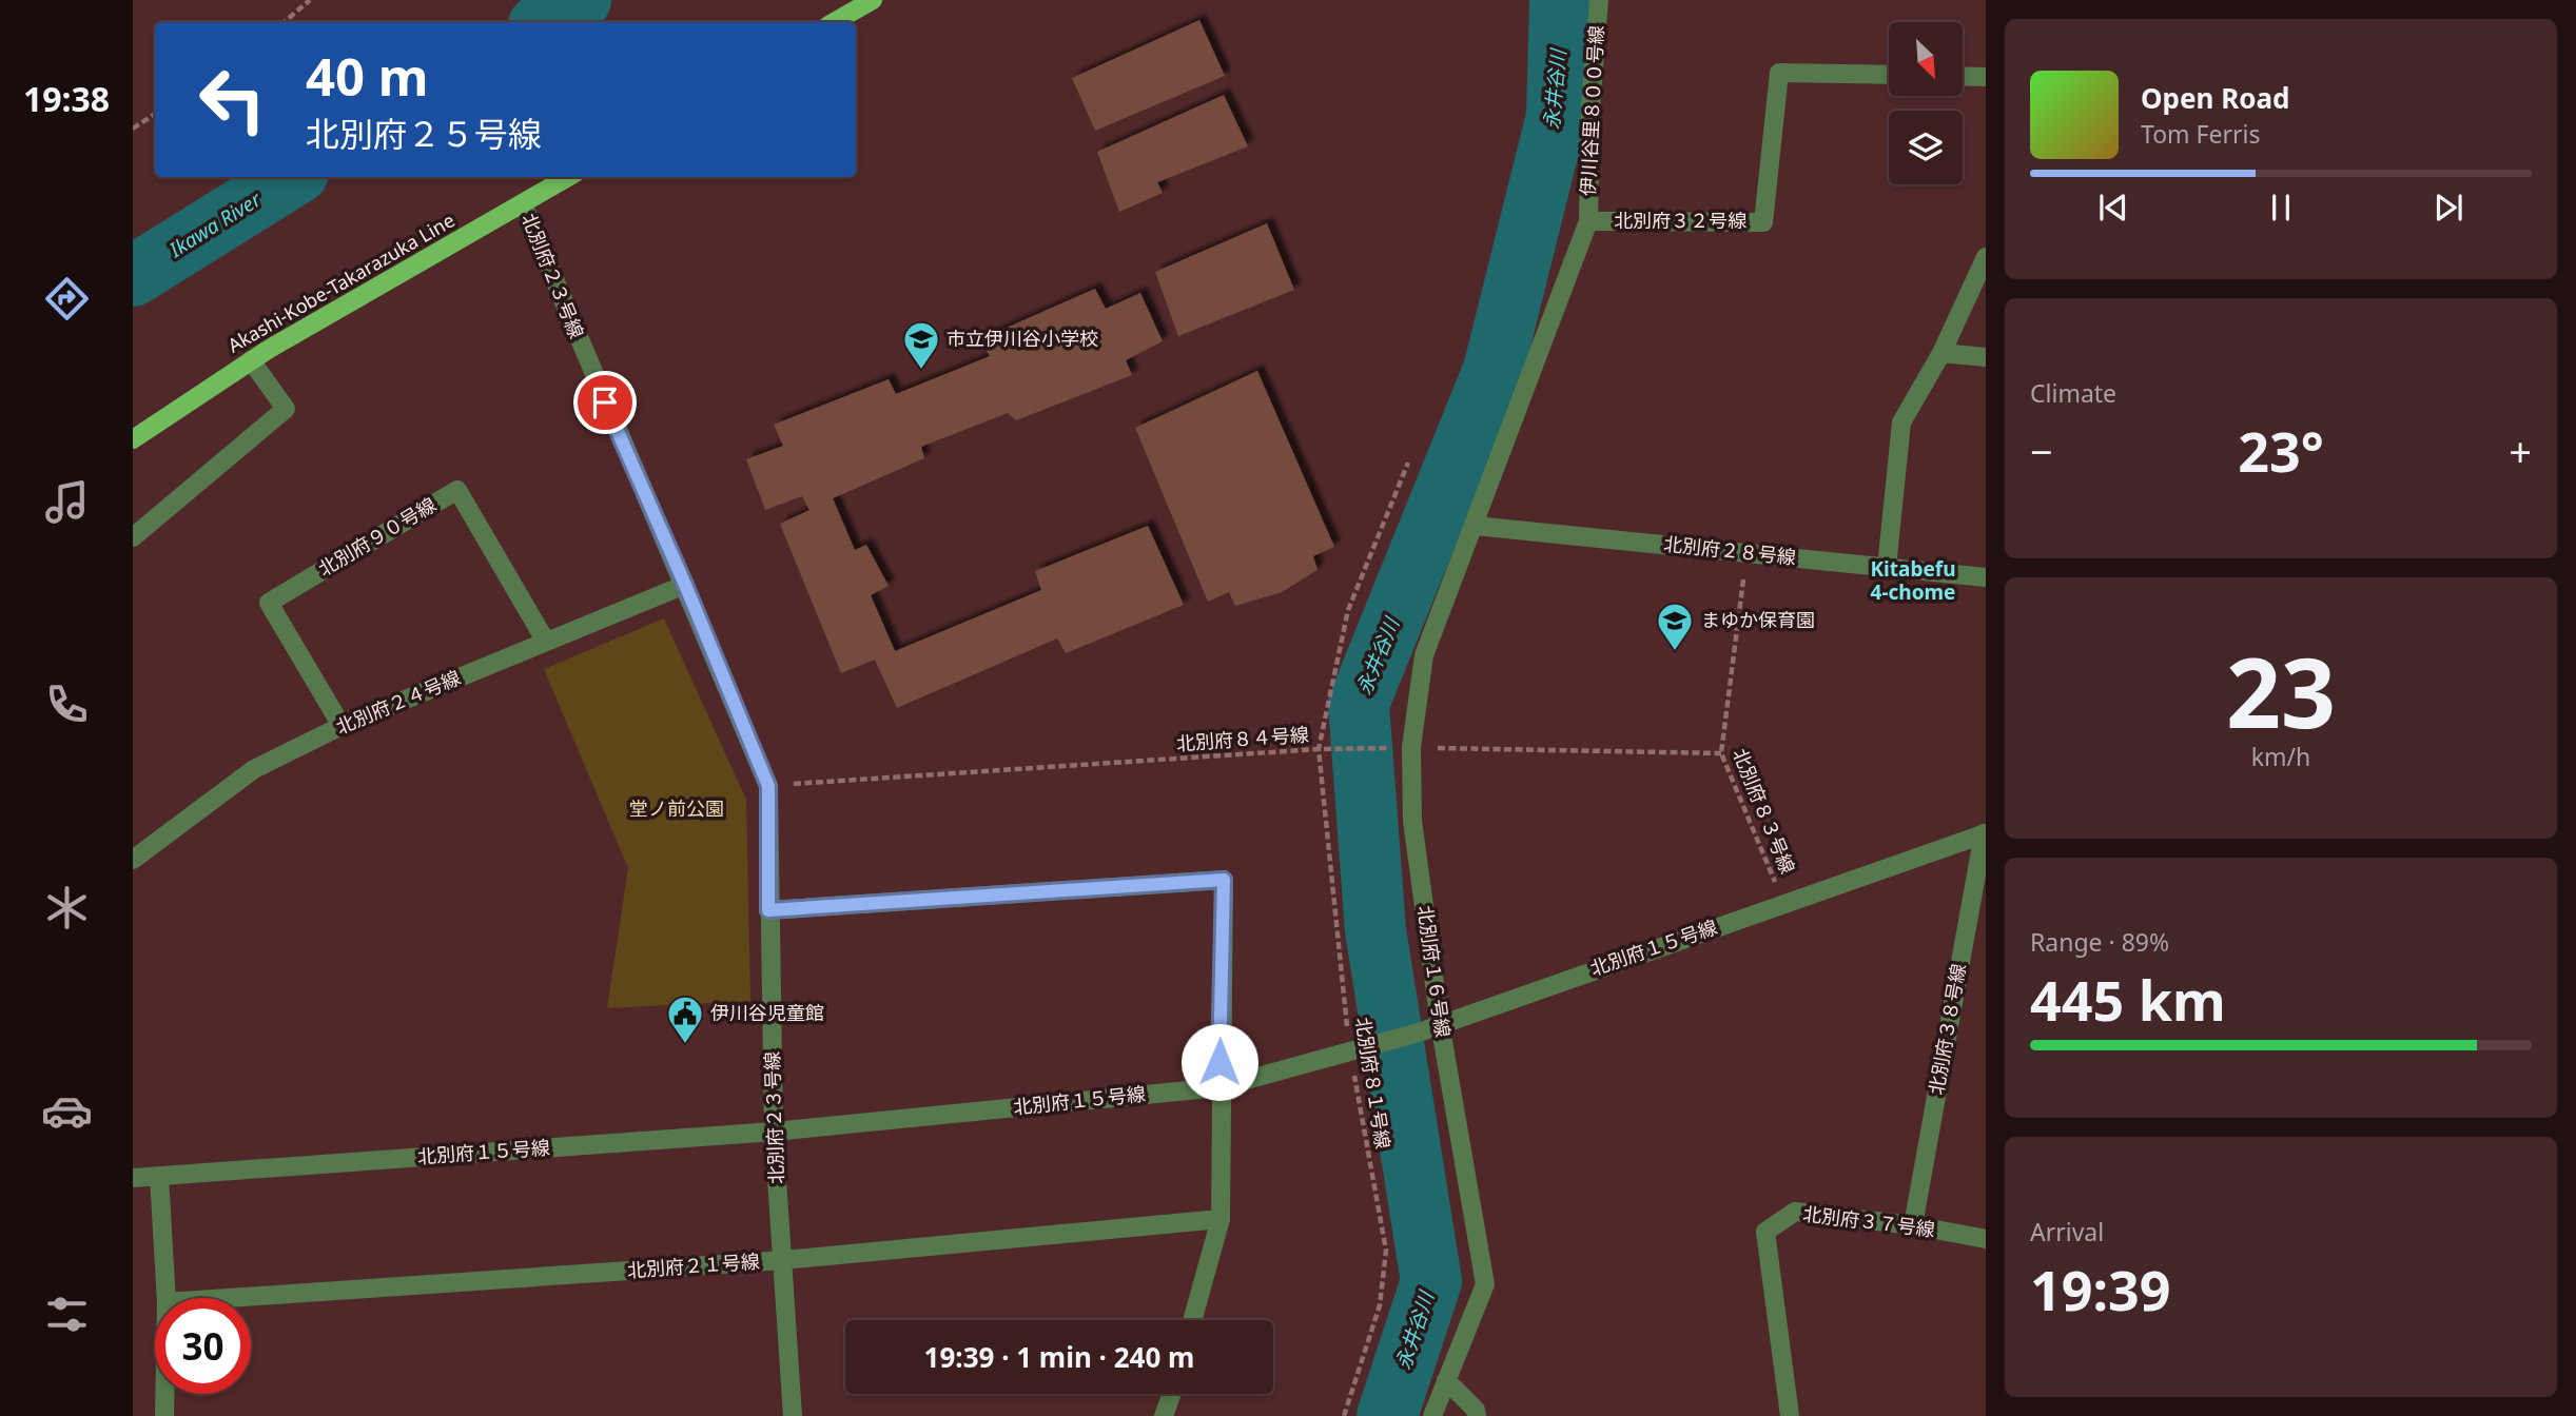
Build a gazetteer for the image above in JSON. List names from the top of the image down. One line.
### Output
{"streets":{"main road":["Akashi-Kobe-Takarazuka Line"],"street":["伊川谷里８００号線","北別府３２号線","北別府２３号線","北別府９０号線","北別府２８号線","北別府２４号線","北別府１５号線","北別府１６号線","北別府３８号線","北別府３７号線","北別府２１号線"],"path":["北別府８４号線","北別府８３号線","北別府８１号線"]},"crossings":[["伊川谷里８００号線","北別府３２号線"],["伊川谷里８００号線","北別府２８号線"],["伊川谷里８００号線","北別府１６号線"],["北別府２３号線","Akashi-Kobe-Takarazuka Line"],["北別府２３号線","北別府２４号線"],["北別府２３号線","北別府８４号線"],["北別府２３号線","北別府１５号線"],["北別府２３号線","北別府２１号線"],["北別府９０号線","北別府２４号線"],["北別府２８号線","北別府８３号線"],["北別府２８号線","北別府１６号線"],["北別府８４号線","北別府８３号線"],["北別府８４号線","北別府１６号線"],["北別府８４号線","北別府８１号線"],["北別府８３号線","北別府１５号線"],["北別府１５号線","北別府１６号線"],["北別府１５号線","北別府３８号線"],["北別府１５号線","北別府８１号線"],["北別府３８号線","北別府３７号線"]],"districts":["Kitabefu 4-chome"],"water":["永井谷川","Ikawa River"],"parks":["堂ノ前公園"],"places":{"school or university":["市立伊川谷小学校","まゆか保育園"],"public building":["伊川谷児童館"]},"north":"bottom right","page":{"tabs":"19:38","turn":["40 m","北別府２５号線"],"song":["Open Road","Tom Ferris"],"tile":["Climate",["23","km/h"],["Range · 89%","445 km"],["Arrival","19:39"]],"heat":["−","23°","+"],"limit":"30","trip":"19:39 · 1 min · 240 m"}}
